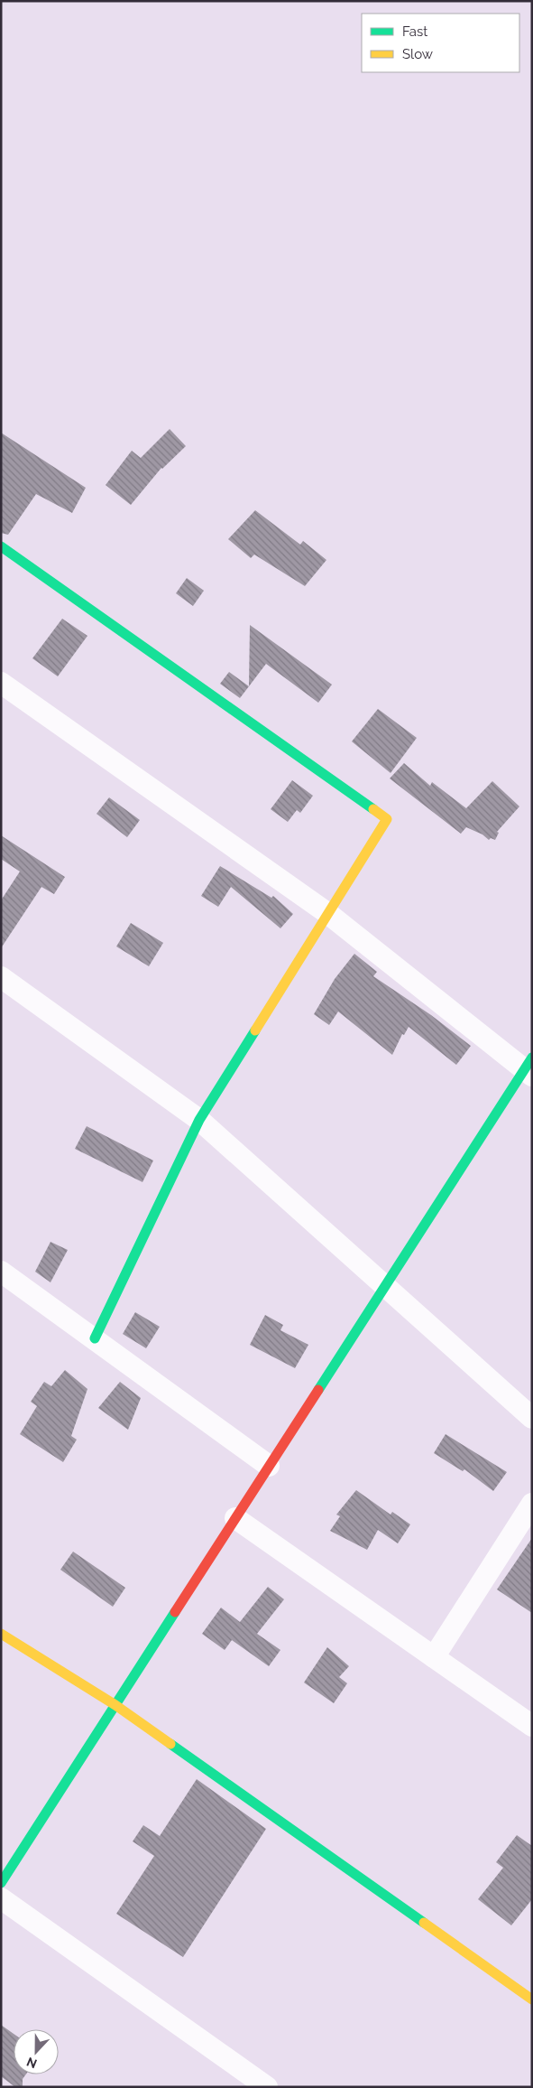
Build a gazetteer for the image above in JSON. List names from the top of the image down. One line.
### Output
{"legend":["Fast","Slow"],"north":"bottom"}
